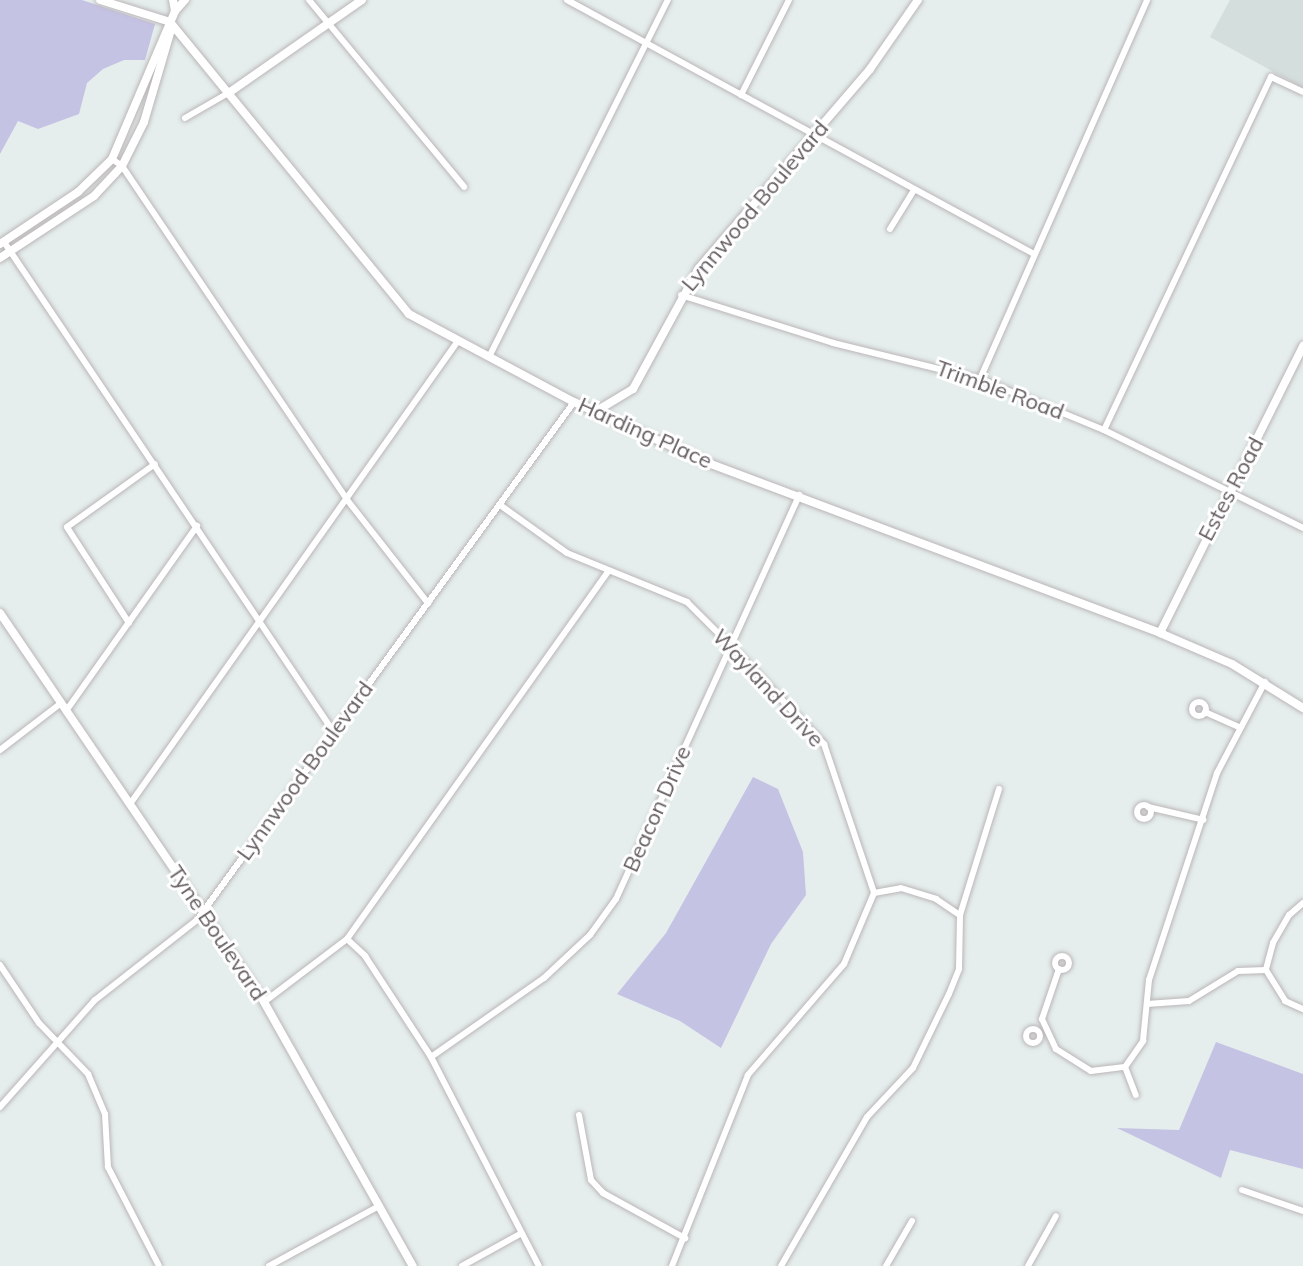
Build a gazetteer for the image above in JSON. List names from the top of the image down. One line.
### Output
{"streets":{"street":["Lynnwood Boulevard","Trimble Road","Harding Place","Estes Road","Wayland Drive","Beacon Drive","Tyne Boulevard"]},"crossings":[["Lynnwood Boulevard","Trimble Road"],["Lynnwood Boulevard","Harding Place"],["Lynnwood Boulevard","Wayland Drive"],["Lynnwood Boulevard","Tyne Boulevard"],["Trimble Road","Estes Road"],["Harding Place","Estes Road"],["Harding Place","Beacon Drive"],["Wayland Drive","Beacon Drive"]]}
